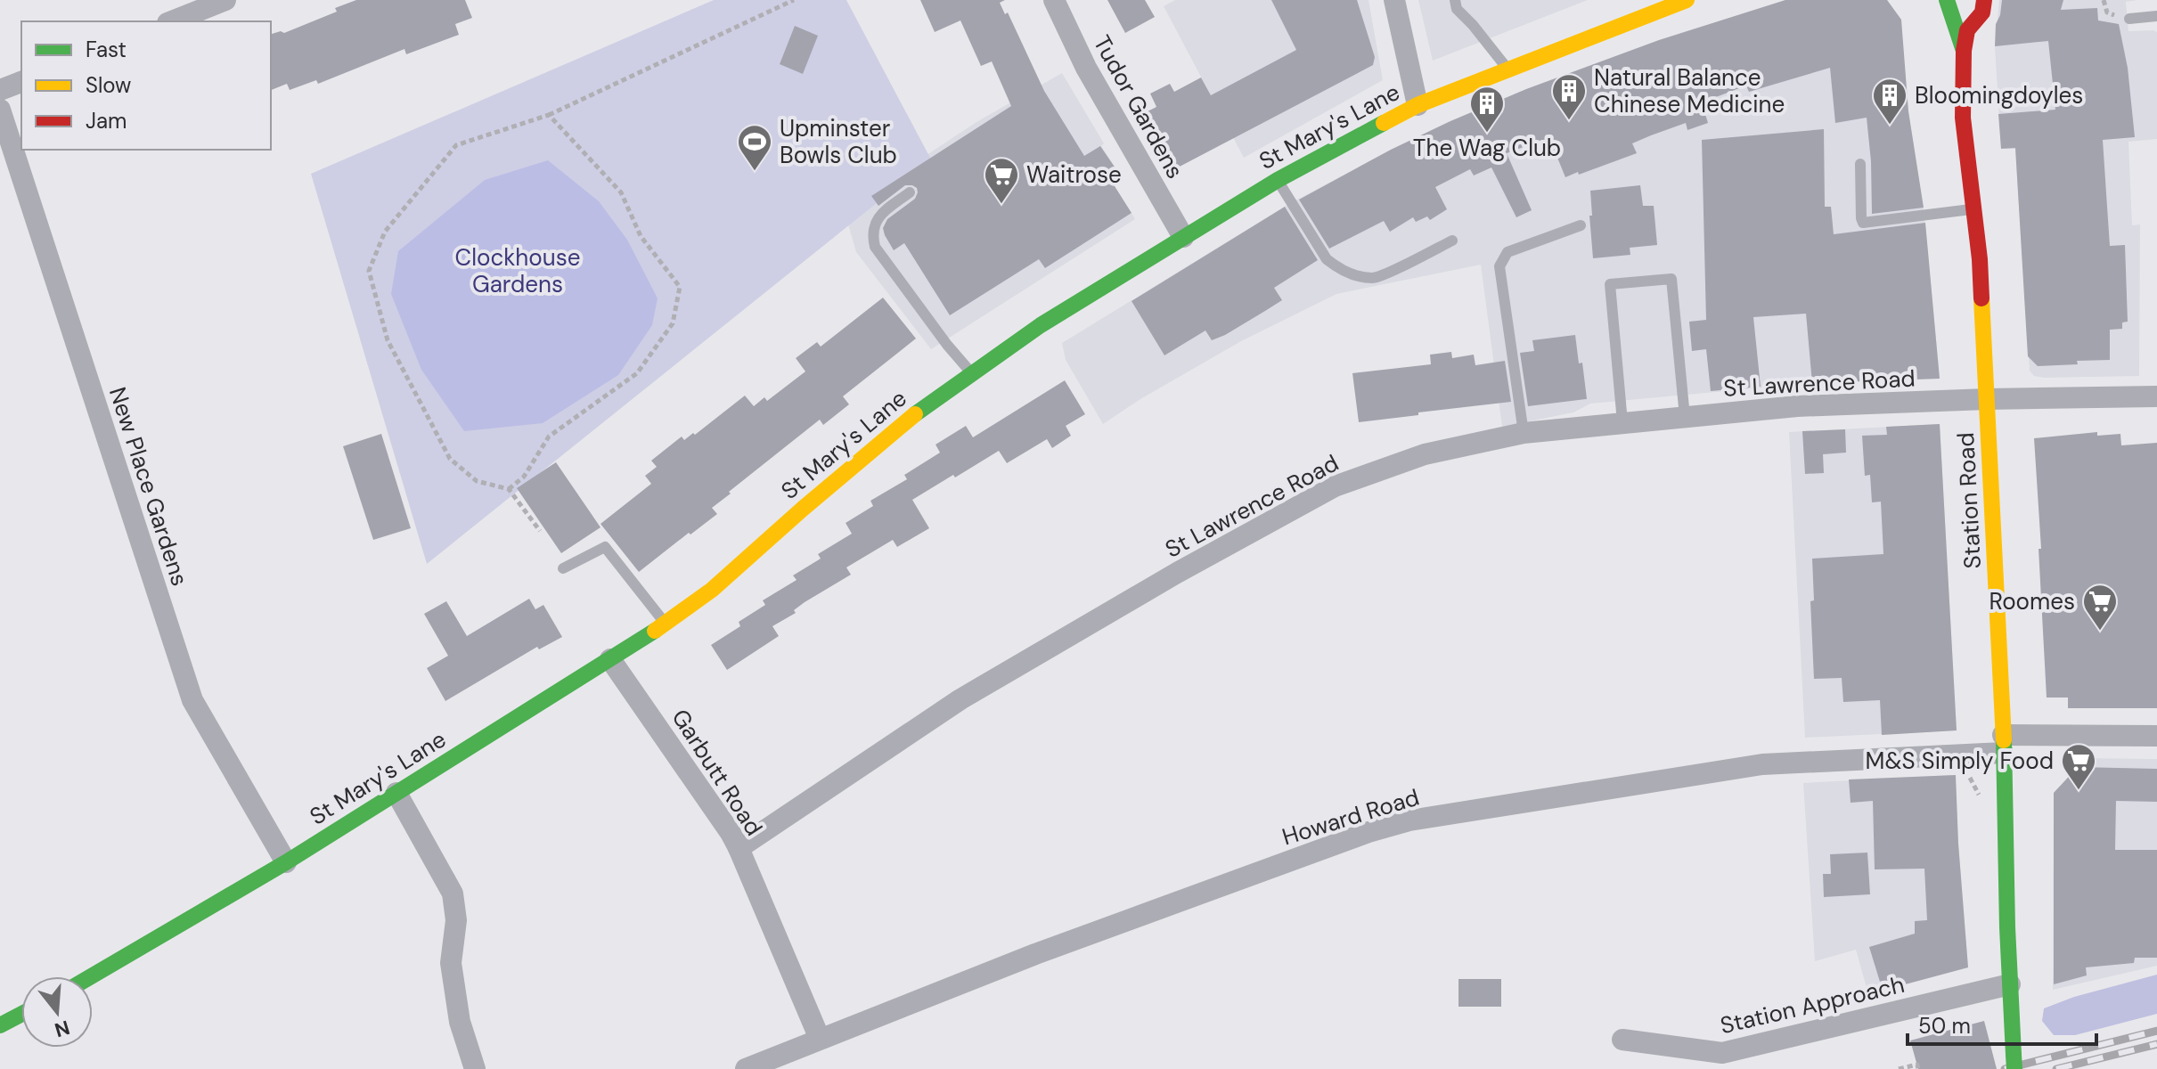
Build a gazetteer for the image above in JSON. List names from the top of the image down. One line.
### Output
{"streets":{"main road":["St Mary's Lane","Station Road"],"street":["Tudor Gardens","St Lawrence Road","New Place Gardens","Garbutt Road","Howard Road","Station Approach"]},"crossings":[["Tudor Gardens","St Mary's Lane"],["St Mary's Lane","New Place Gardens"],["St Mary's Lane","Garbutt Road"],["St Lawrence Road","Station Road"],["St Lawrence Road","Garbutt Road"],["Station Road","Howard Road"],["Station Road","Station Approach"],["Garbutt Road","Howard Road"]],"parks":["Clockhouse Gardens"],"places":{"building":["Natural Balance Chinese Medicine","Bloomingdoyles","The Wag Club"],"sports":["Upminster Bowls Club"],"supermarket":["Waitrose","Roomes","M&S Simply Food"]},"legend":["Fast","Slow","Jam"],"scale_bar":"50 m","north":"bottom"}
